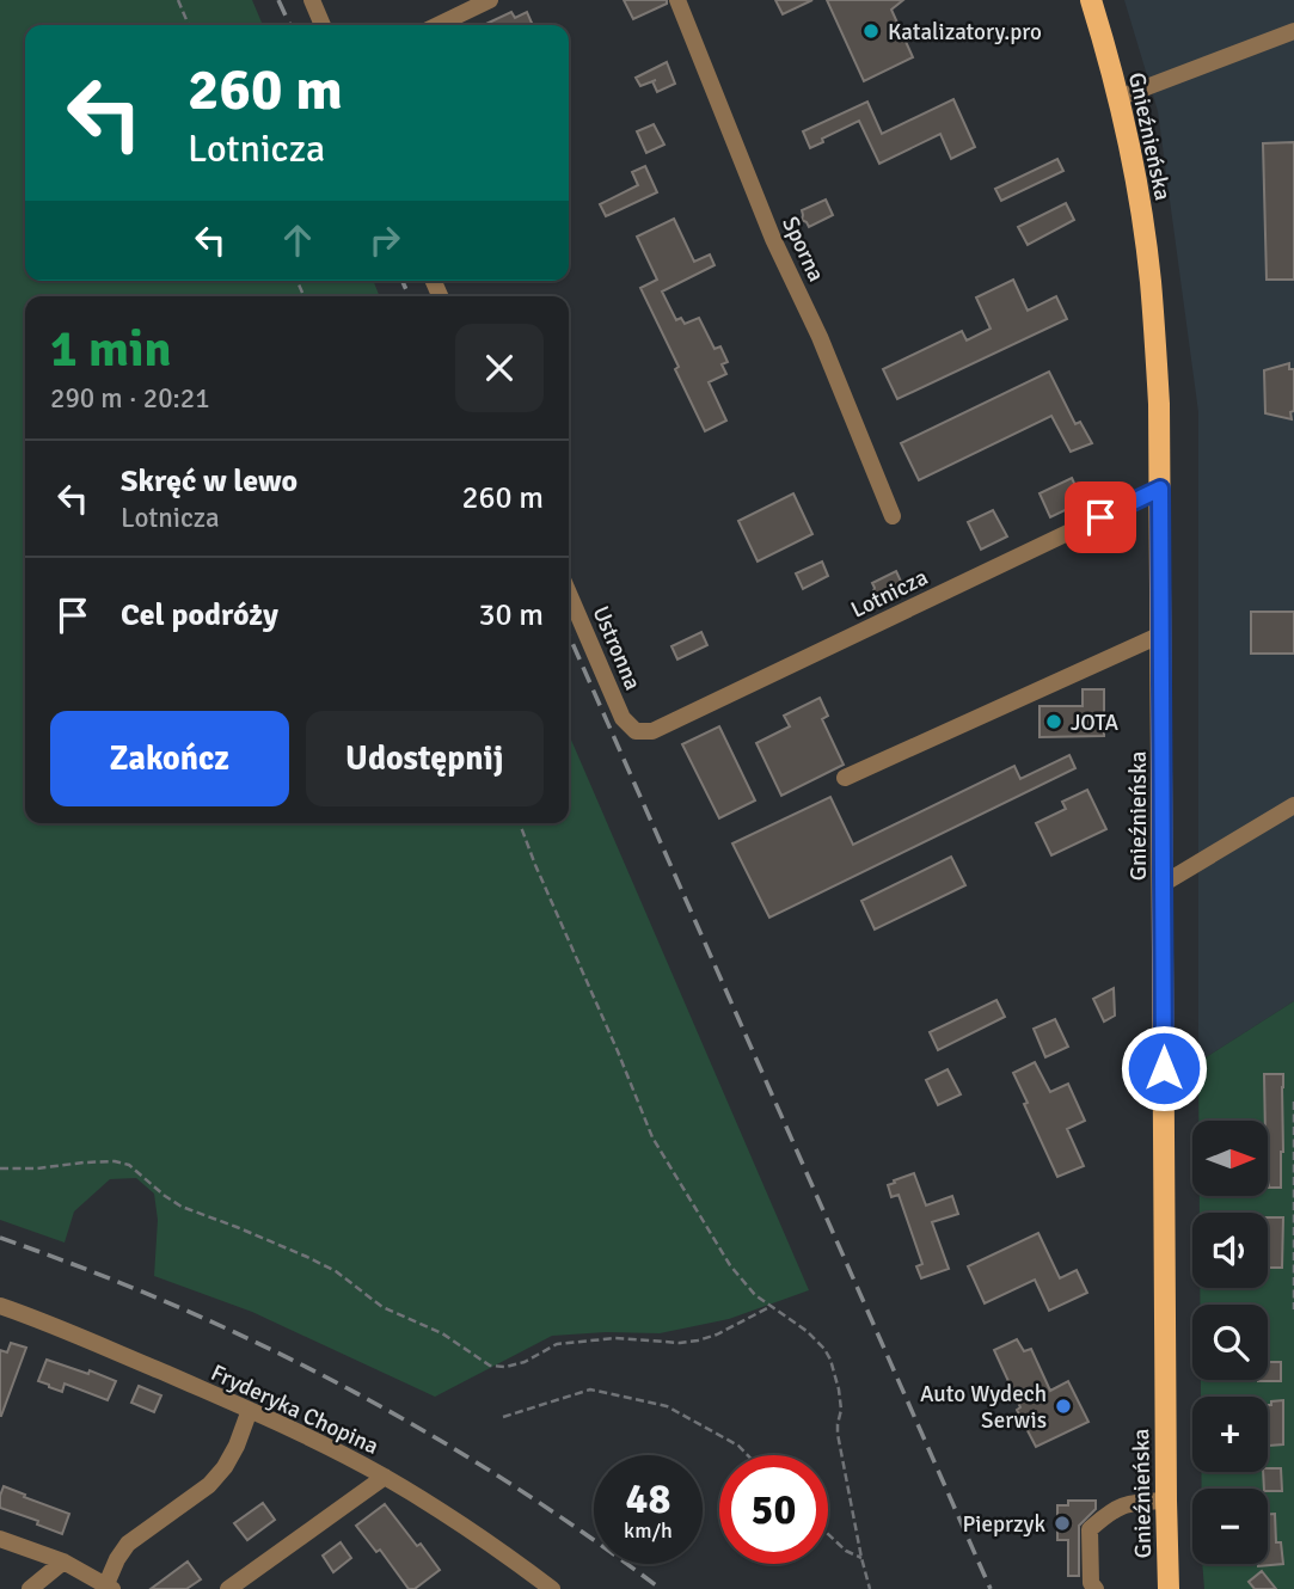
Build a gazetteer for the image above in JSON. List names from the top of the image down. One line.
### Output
{"streets":{"main road":["Gnieźnieńska"],"street":["Sporna","Lotnicza","Ustronna","Fryderyka Chopina"]},"crossings":[["Gnieźnieńska","Lotnicza"],["Lotnicza","Ustronna"]],"places":["Katalizatory.pro","JOTA","Auto Wydech Serwis","Pieprzyk"],"north":"right","page":{"turn":["260 m","Lotnicza"],"heading":["1 min","290 m · 20:21"],"list":[{"name":"Skręć w lewo","note":"Lotnicza","value":"260 m"},{"name":"Cel podróży","value":"30 m"}],"buttons":["Zakończ","Udostępnij"],"map_buttons":["+","−"],"speed":"48 km/h","limit":"50"}}
